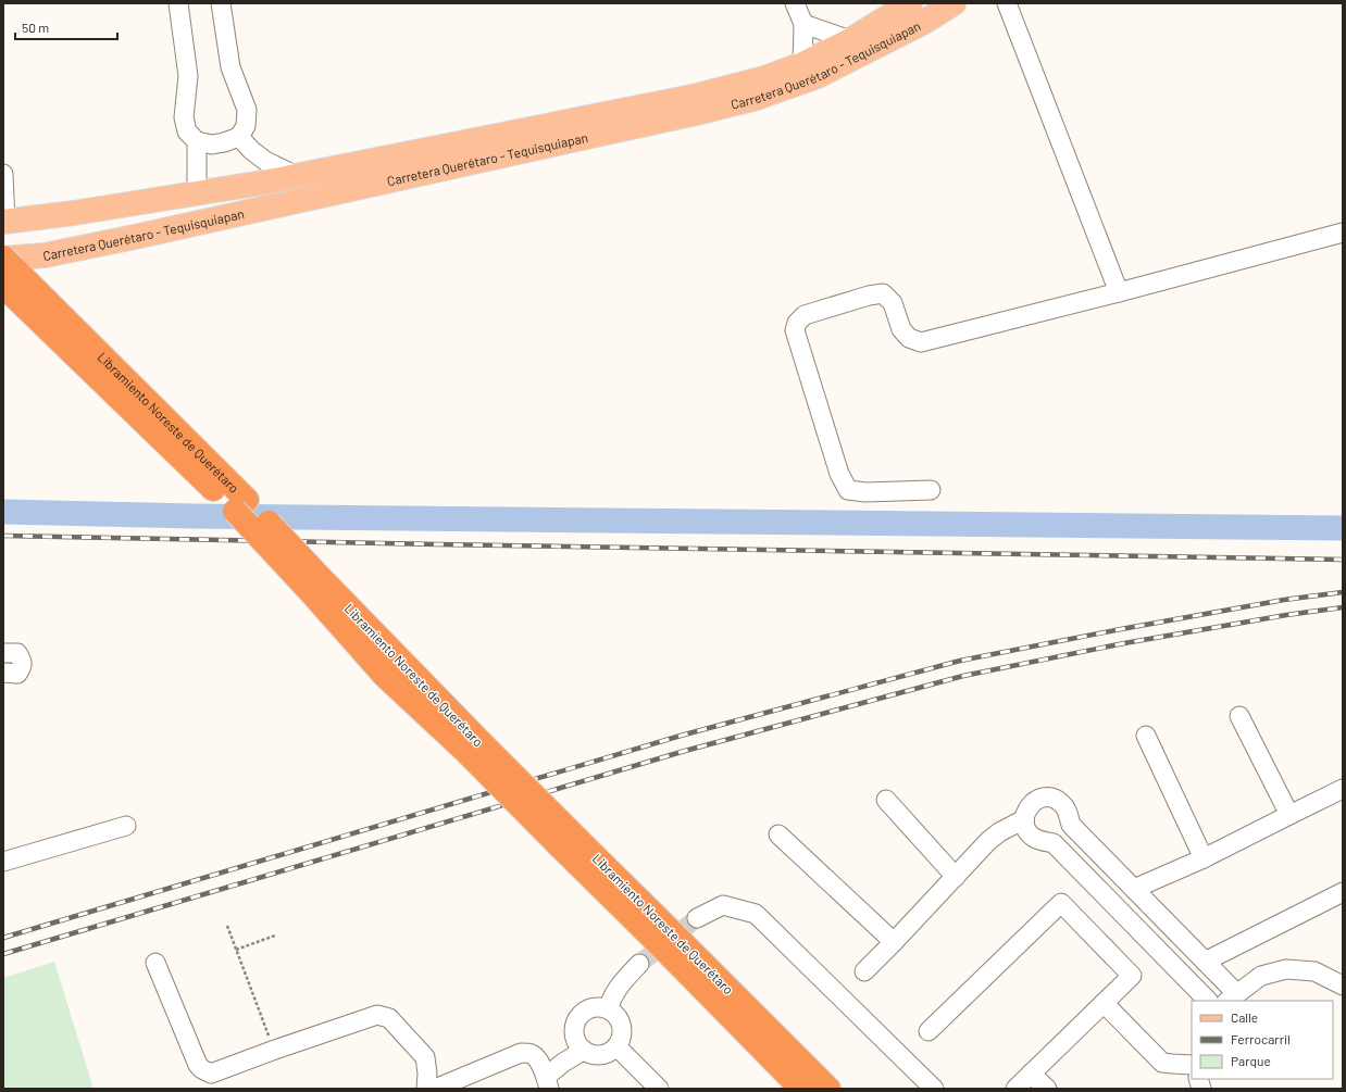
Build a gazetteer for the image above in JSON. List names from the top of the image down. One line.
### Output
{"streets":{"highway":["Libramiento Noreste de Querétaro"],"main road":["Carretera Querétaro - Tequisquiapan"]},"crossings":[["Carretera Querétaro - Tequisquiapan","Libramiento Noreste de Querétaro"]],"legend":["Calle","Ferrocarril","Parque"],"scale_bar":"50 m"}
